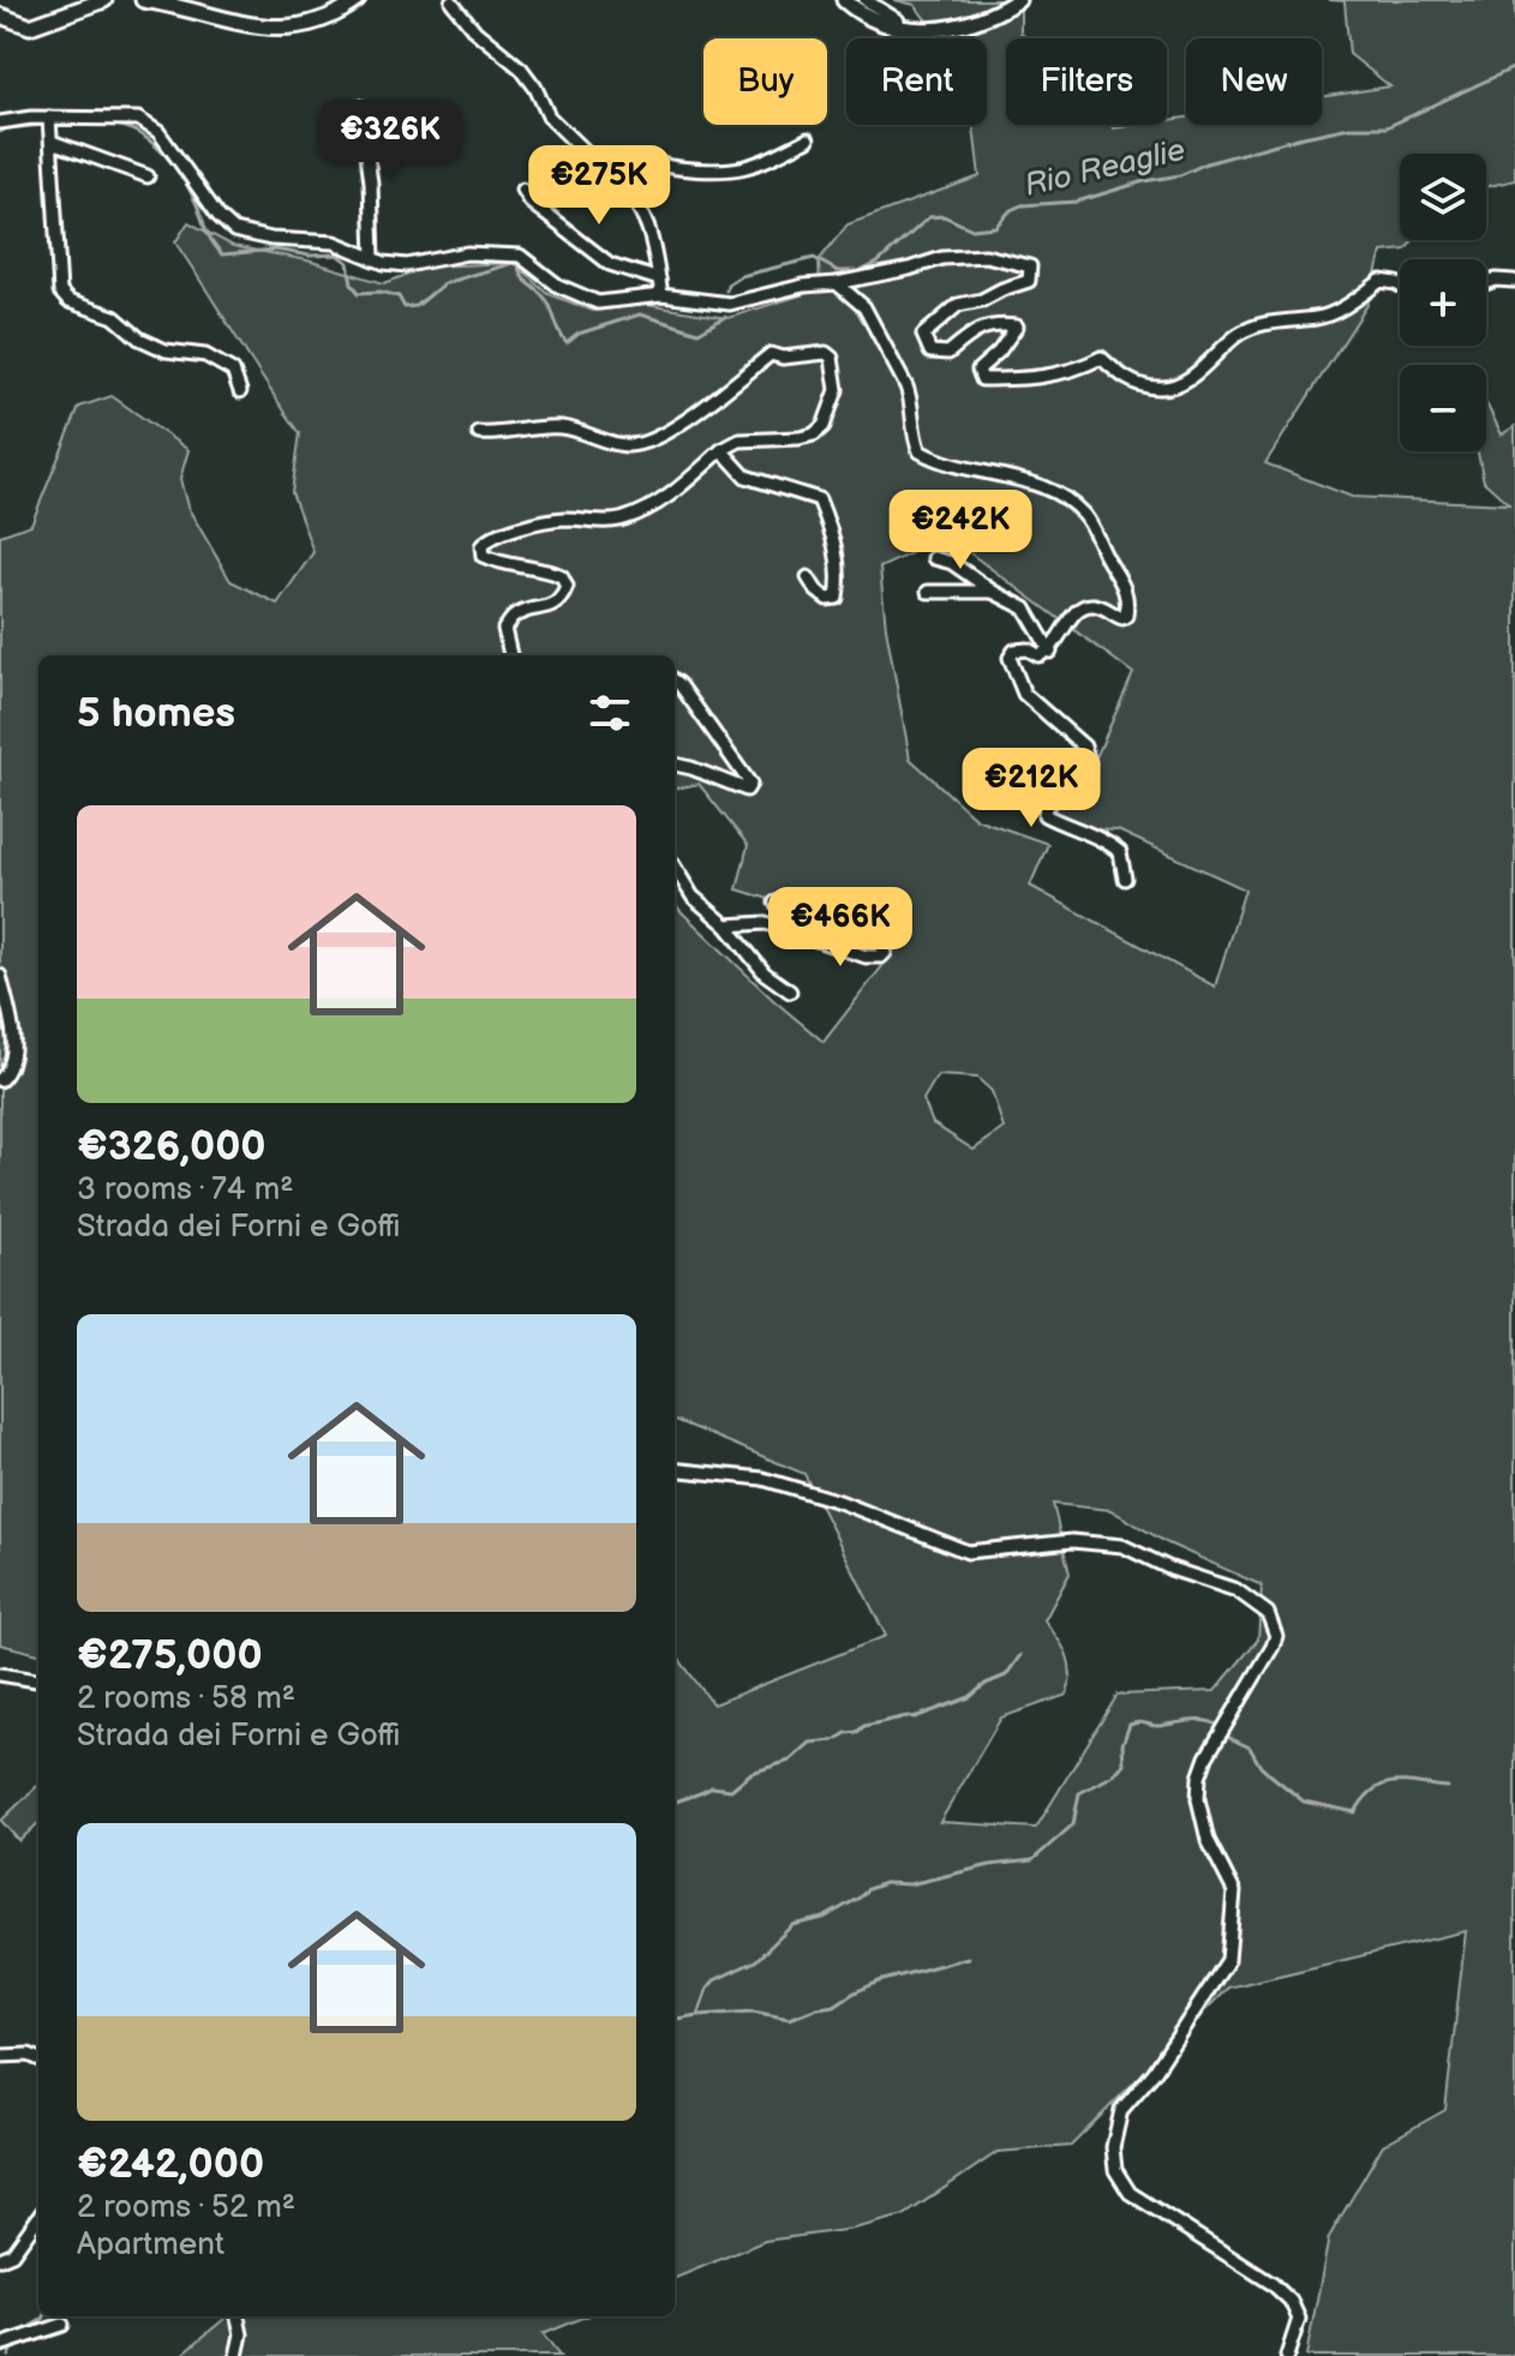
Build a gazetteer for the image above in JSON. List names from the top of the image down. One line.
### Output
{"water":["Rio Reaglie"],"page":{"chip":["Buy","Rent","Filters","New"],"price":["€326K","€275K","€242K","€212K","€466K"],"map_buttons":["+","−"],"heading":"5 homes","list":[{"name":"€326,000","note":"3 rooms · 74 m² · Strada dei Forni e Goffi"},{"name":"€275,000","note":"2 rooms · 58 m² · Strada dei Forni e Goffi"},{"name":"€242,000","note":"2 rooms · 52 m² · Apartment"}]}}
